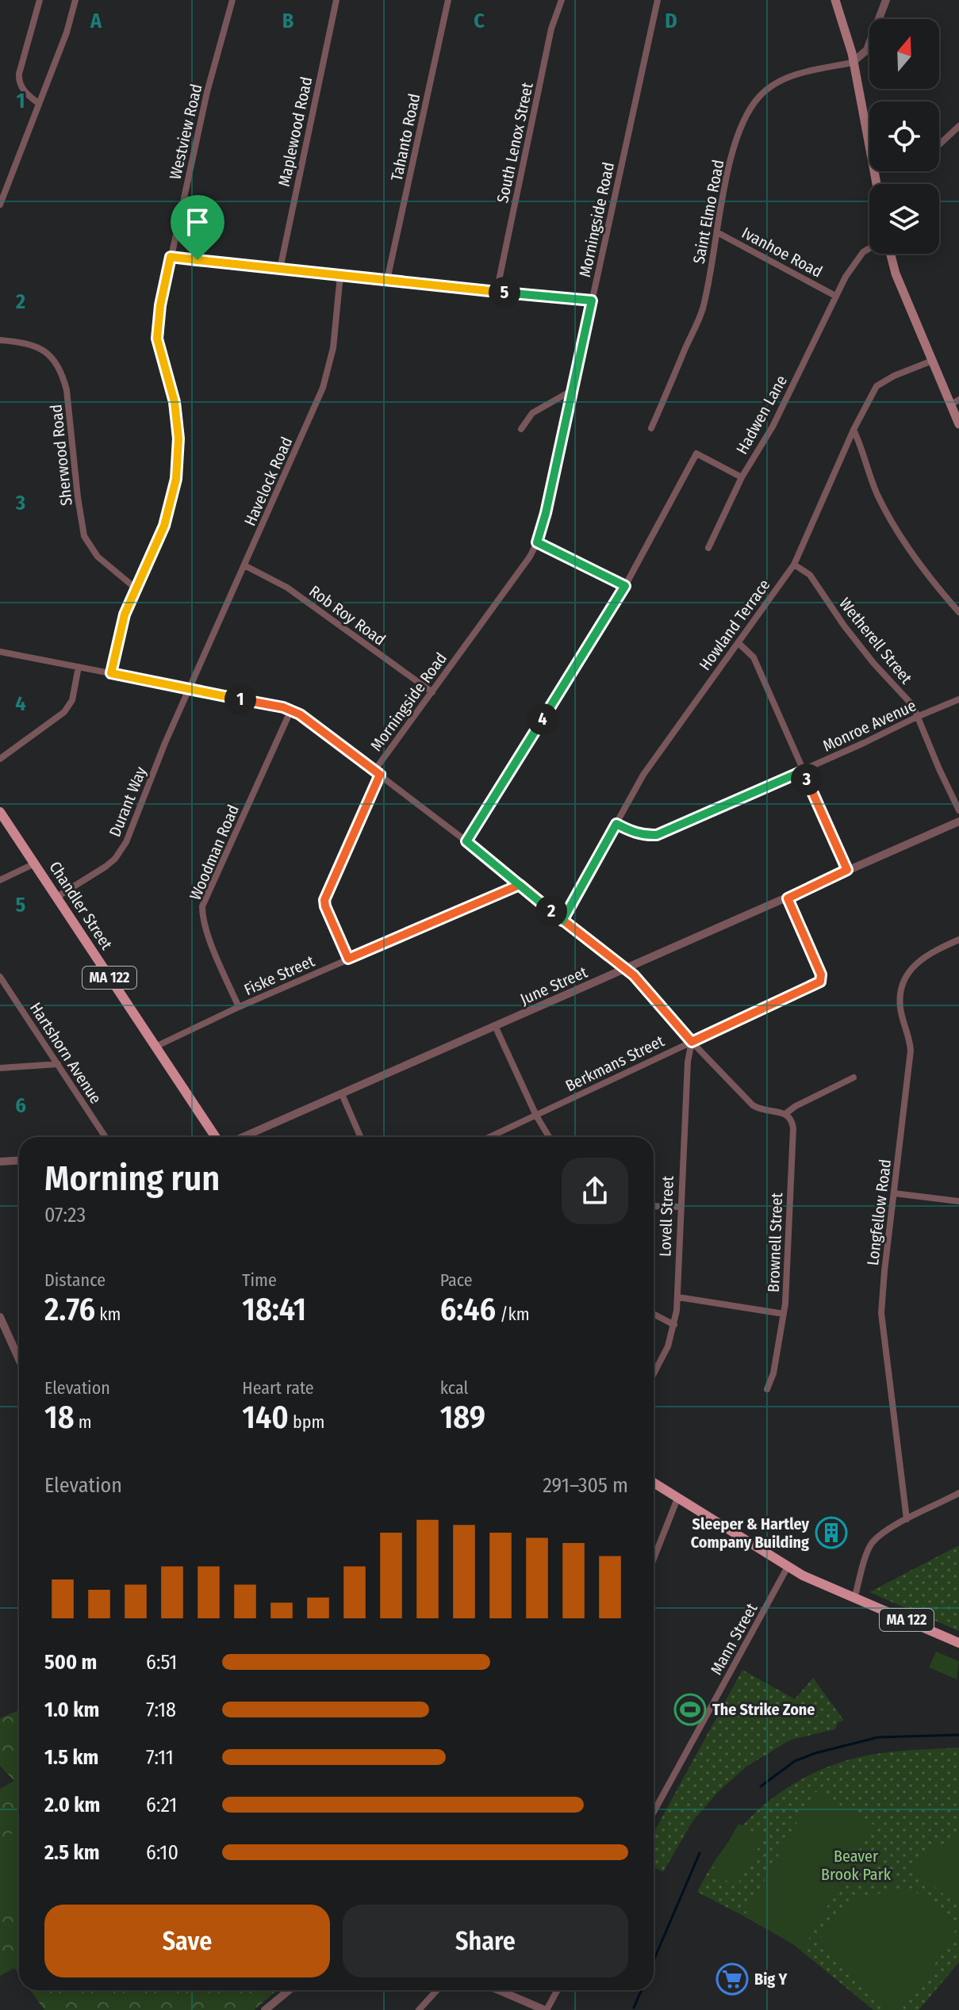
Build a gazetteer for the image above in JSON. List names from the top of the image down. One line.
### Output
{"streets":{"main road":["Chandler Street","MA 122"],"street":["Westview Road","Maplewood Road","Tahanto Road","South Lenox Street","Saint Elmo Road","Morningside Road","Ivanhoe Road","Hadwen Lane","Sherwood Road","Havelock Road","Rob Roy Road","Howland Terrace","Wetherell Street","Monroe Avenue","Durant Way","Woodman Road","Fiske Street","June Street","Hartshorn Avenue","Berkmans Street","Longfellow Road","Lovell Street","Brownell Street","Mann Street"]},"crossings":[["Westview Road","Sherwood Road"],["Saint Elmo Road","Ivanhoe Road"],["Morningside Road","Rob Roy Road"],["Morningside Road","Fiske Street"],["Ivanhoe Road","Hadwen Lane"],["Havelock Road","Rob Roy Road"],["Havelock Road","Durant Way"],["Howland Terrace","Wetherell Street"],["Howland Terrace","Monroe Avenue"],["Wetherell Street","Monroe Avenue"],["Durant Way","Chandler Street"],["Woodman Road","Fiske Street"],["Chandler Street","Fiske Street"],["MA 122","Mann Street"],["June Street","Berkmans Street"],["Berkmans Street","Lovell Street"]],"parks":["Beaver Brook Park"],"places":{"building":["Sleeper & Hartley Company Building"],"sports":["The Strike Zone"],"supermarket":["Big Y"]},"north":"top","page":{"pins":["5","1","4","3","2"],"heading":["Morning run","07:23"],"stats":[["Distance","2.76 km"],["Time","18:41"],["Pace","6:46 /km"],["Elevation","18 m"],["Heart rate","140 bpm"],["kcal","189"]],"chart":["Elevation","291–305 m"],"list":[{"name":"500 m","note":"6:51"},{"name":"1.0 km","note":"7:18"},{"name":"1.5 km","note":"7:11"},{"name":"2.0 km","note":"6:21"},{"name":"2.5 km","note":"6:10"}],"buttons":["Save","Share"]},"grid":{"columns":["A","B","C","D"],"rows":["1","2","3","4","5","6"]}}
